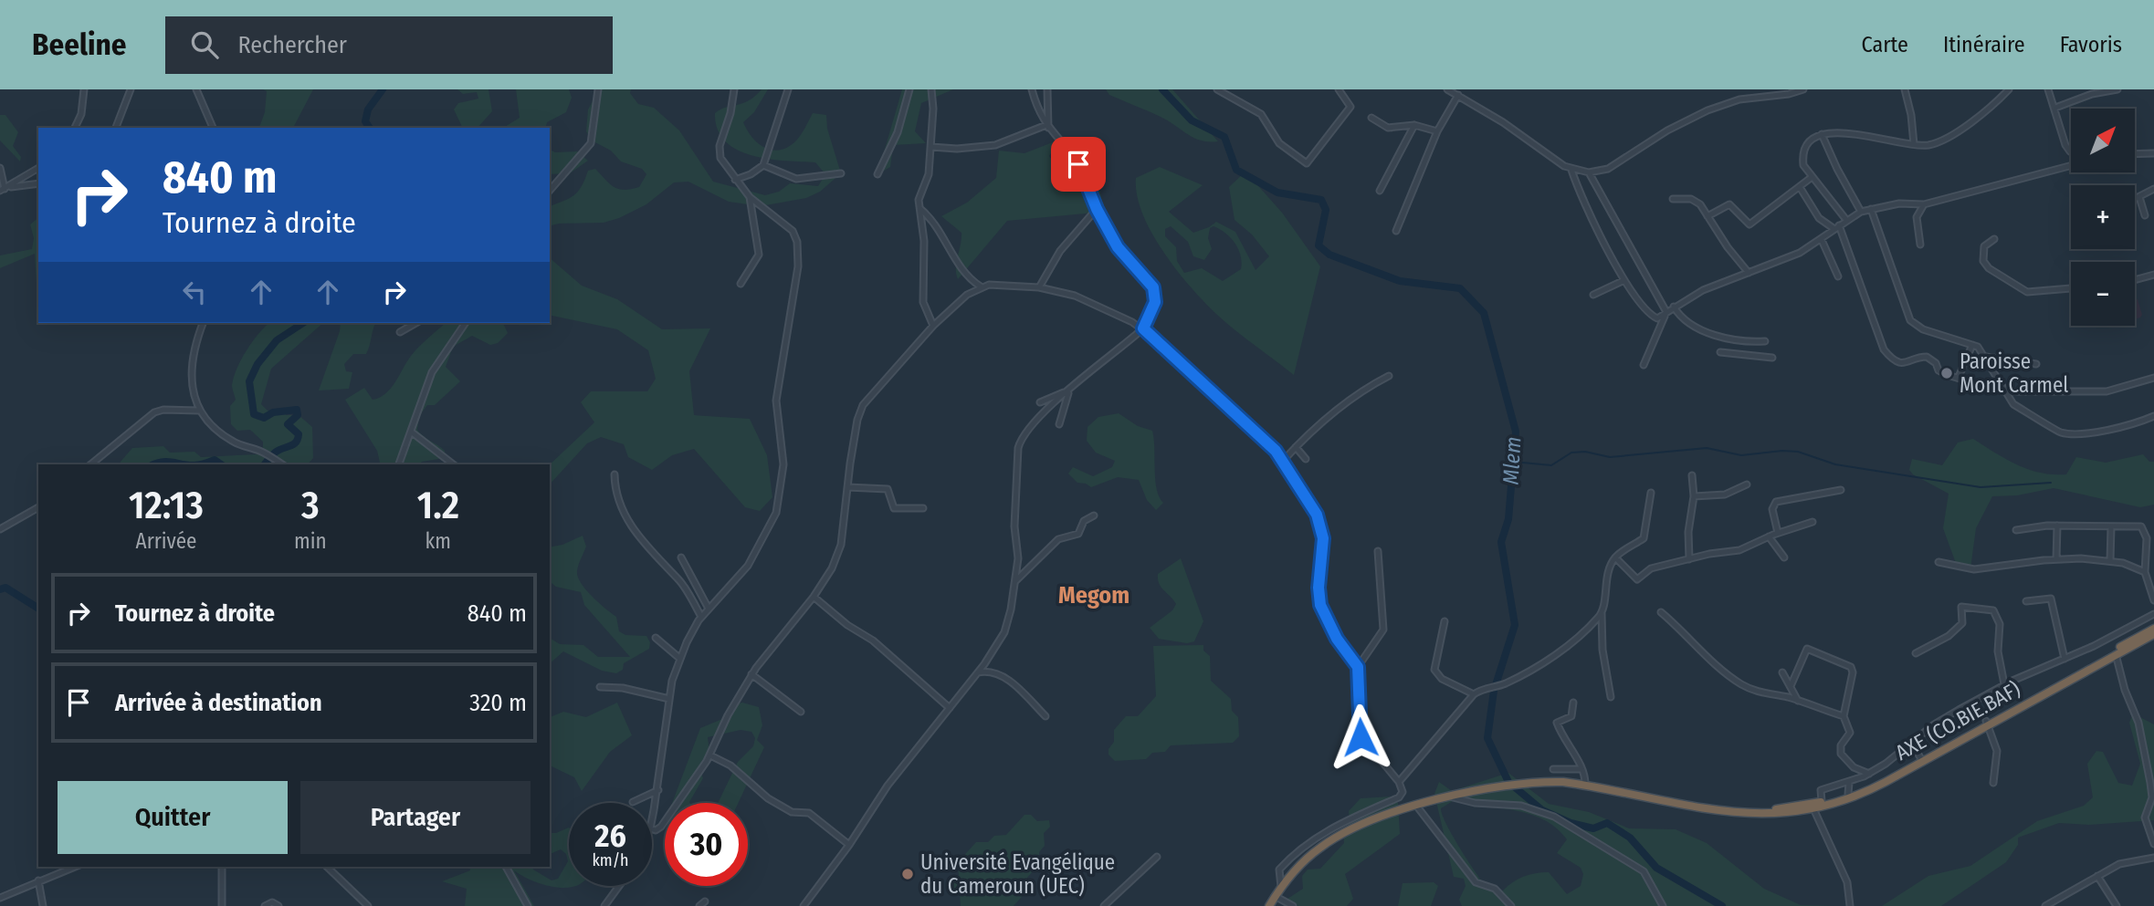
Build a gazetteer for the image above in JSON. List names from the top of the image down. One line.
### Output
{"streets":{"highway":["AXE (CO.BIE.BAF)"]},"districts":["Megom"],"water":["Mlem"],"places":["Paroisse Mont Carmel","Université Evangélique du Cameroun (UEC)"],"north":"top right","page":{"header":"Beeline","search":"Rechercher","nav":["Carte","Itinéraire","Favoris"],"map_buttons":["+","−"],"turn":["840 m","Tournez à droite"],"eta":["12:13","Arrivée","3","min","1.2","km"],"list":[{"name":"Tournez à droite","value":"840 m"},{"name":"Arrivée à destination","value":"320 m"}],"buttons":["Quitter","Partager"],"speed":"26 km/h","limit":"30"}}
